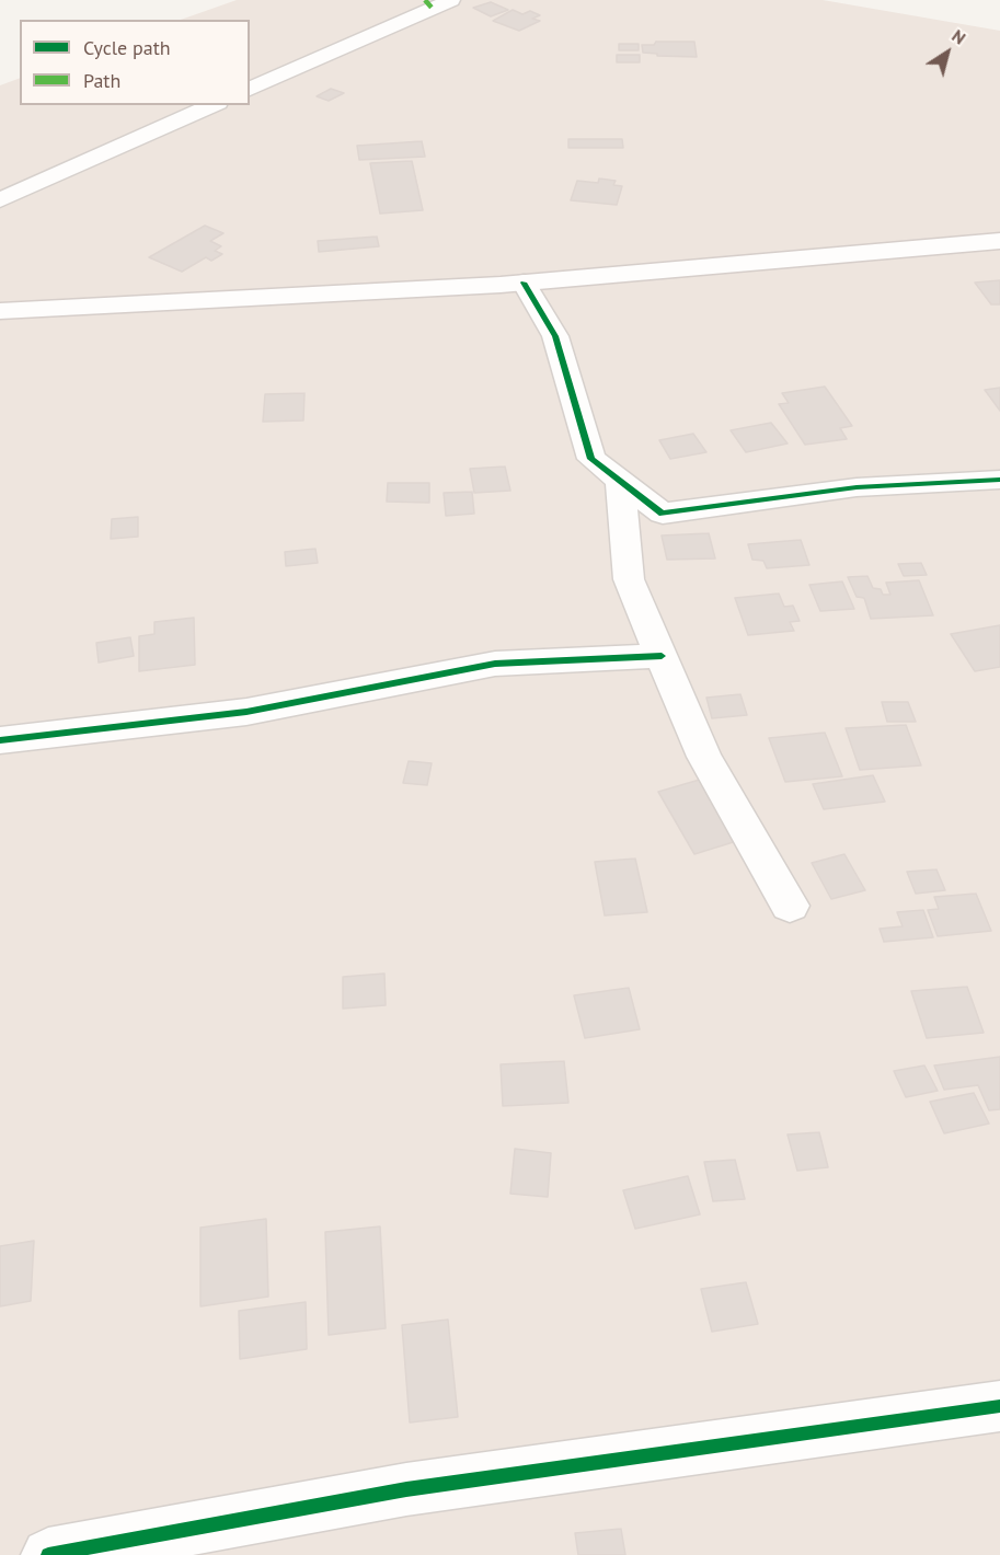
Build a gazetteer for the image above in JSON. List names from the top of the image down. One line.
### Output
{"legend":["Cycle path","Path"],"north":"top right"}
